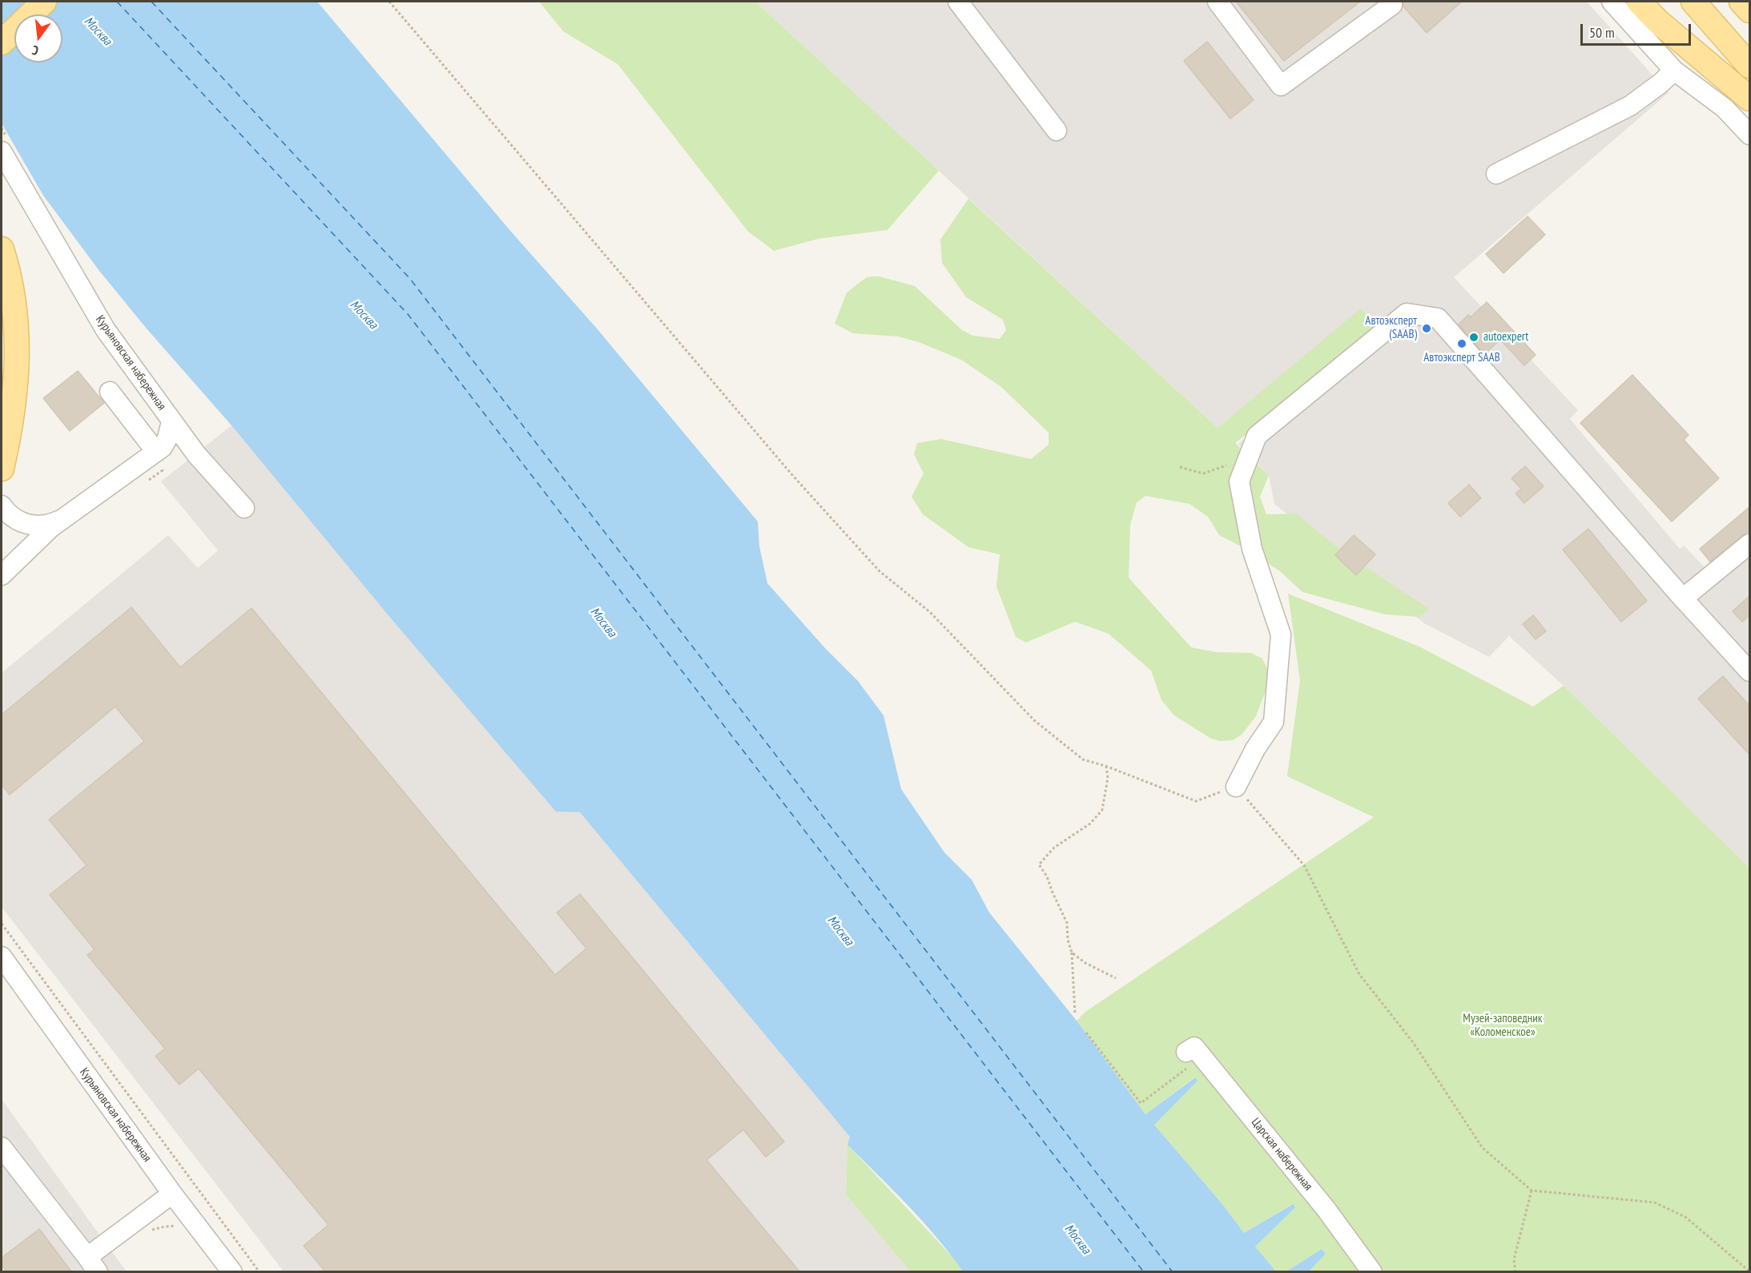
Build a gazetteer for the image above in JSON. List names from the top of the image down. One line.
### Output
{"streets":{"street":["Курьяновская набережная","Царская набережная"]},"water":["Москва"],"parks":["Музей-заповедник «Коломенское»"],"places":["Автоэксперт (SAAB)","autoexpert","Автоэксперт SAAB"],"scale_bar":"50 m","north":"bottom"}
